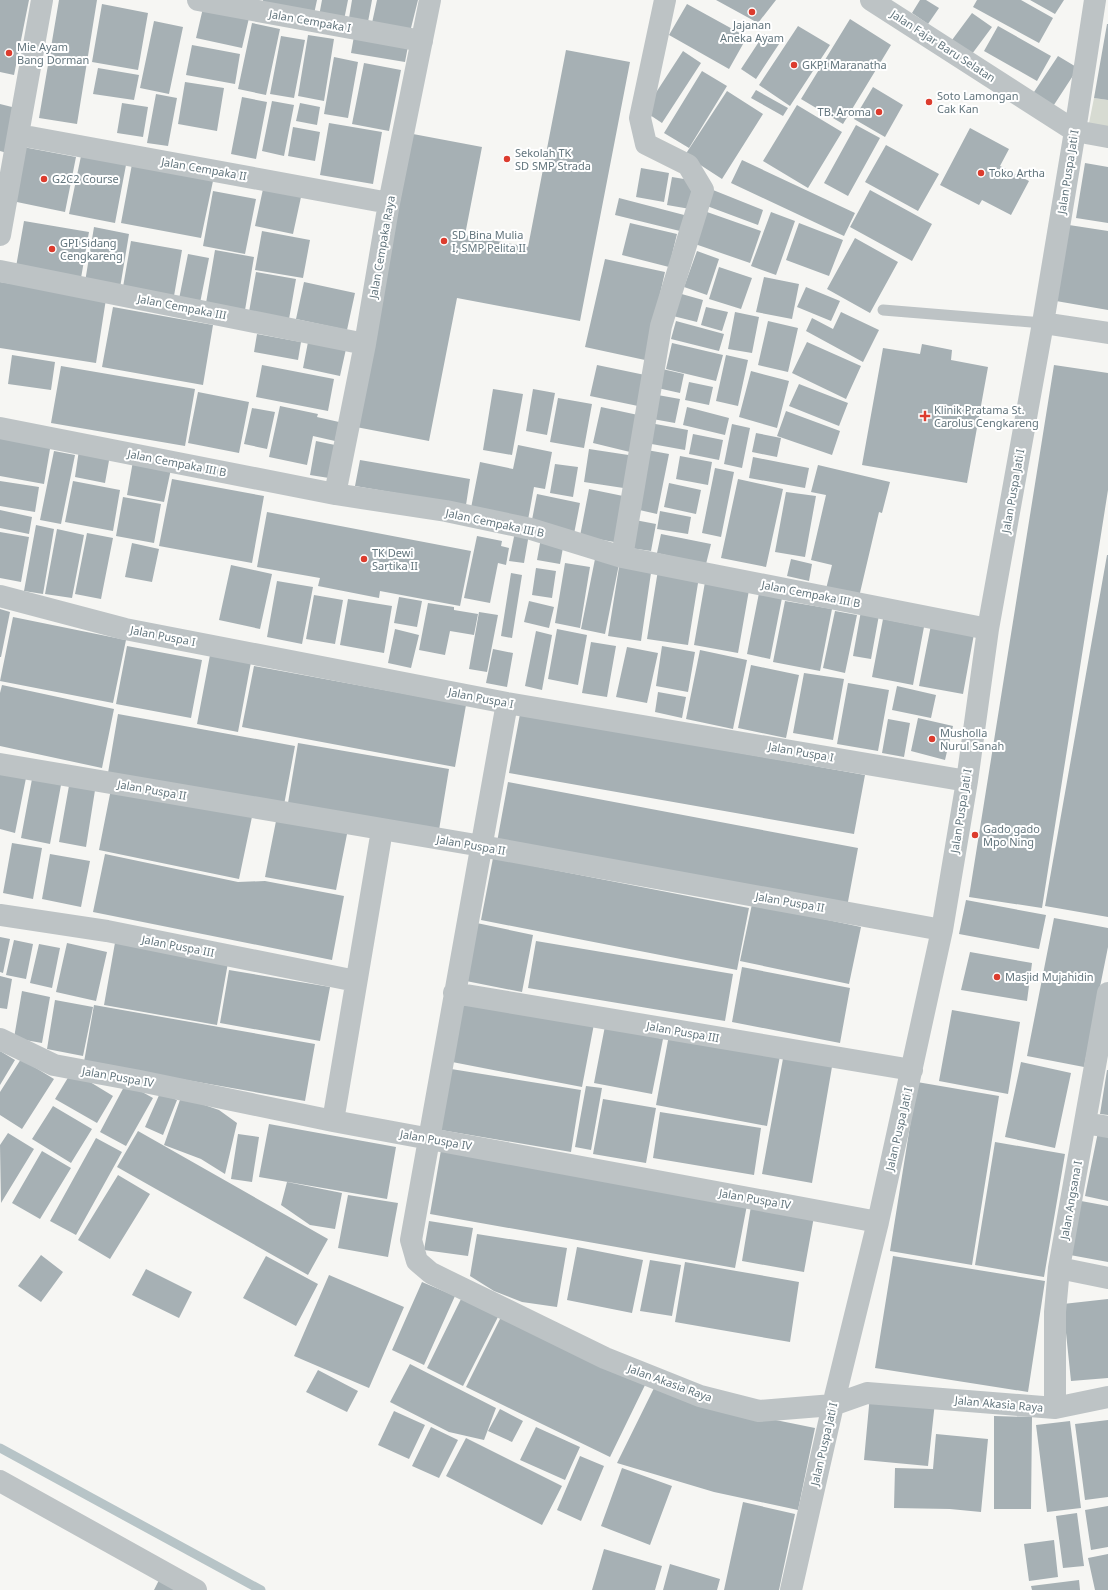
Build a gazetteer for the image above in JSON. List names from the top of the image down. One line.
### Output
{"streets":{"street":["Jalan Cempaka I","Jalan Fajar Baru Selatan","Jalan Cempaka II","Jalan Puspa Jati I","Jalan Cempaka Raya","Jalan Cempaka III","Jalan Cempaka III B","Jalan Puspa I","Jalan Puspa II","Jalan Puspa III","Jalan Puspa IV","Jalan Angsana I","Jalan Akasia Raya"]},"crossings":[["Jalan Cempaka I","Jalan Cempaka Raya"],["Jalan Fajar Baru Selatan","Jalan Puspa Jati I"],["Jalan Cempaka II","Jalan Cempaka Raya"],["Jalan Puspa Jati I","Jalan Cempaka III B"],["Jalan Puspa Jati I","Jalan Puspa I"],["Jalan Puspa Jati I","Jalan Puspa II"],["Jalan Puspa Jati I","Jalan Puspa III"],["Jalan Puspa Jati I","Jalan Puspa IV"],["Jalan Puspa Jati I","Jalan Akasia Raya"],["Jalan Cempaka Raya","Jalan Cempaka III"],["Jalan Cempaka Raya","Jalan Cempaka III B"],["Jalan Puspa IV","Jalan Akasia Raya"],["Jalan Angsana I","Jalan Akasia Raya"]],"places":{"other":["Jajanan Aneka Ayam","Mie Ayam Bang Dorman","GKPI Maranatha","Soto Lamongan Cak Kan","TB. Aroma","Sekolah TK SD SMP Strada","Toko Artha","G2C2 Course","SD Bina Mulia I, SMP Pelita II","GPI Sidang Cengkareng","TK Dewi Sartika II","Musholla Nurul Sanah","Gado gado Mpo Ning","Masjid Mujahidin"],"health":["Klinik Pratama St. Carolus Cengkareng"]}}
